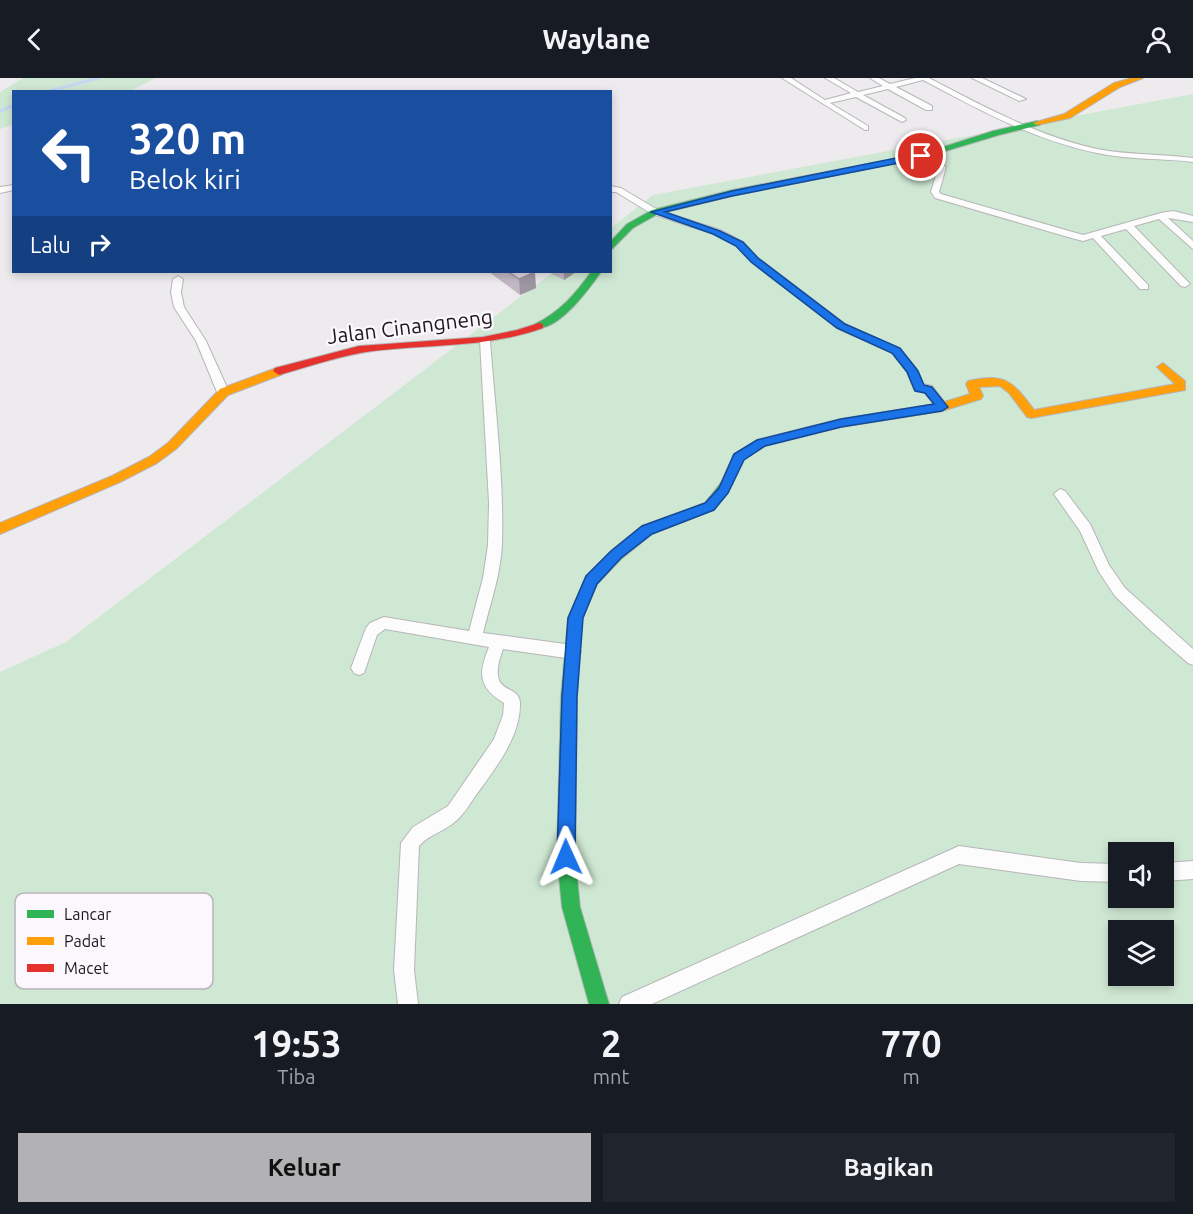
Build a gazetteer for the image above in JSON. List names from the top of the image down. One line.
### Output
{"streets":{"street":["Jalan Cinangneng"]},"legend":["Lancar","Padat","Macet"],"page":{"header":"Waylane","turn":["320 m","Belok kiri"],"then":"Lalu","eta":["19:53","Tiba","2","mnt","770","m"],"buttons":["Keluar","Bagikan"]}}
